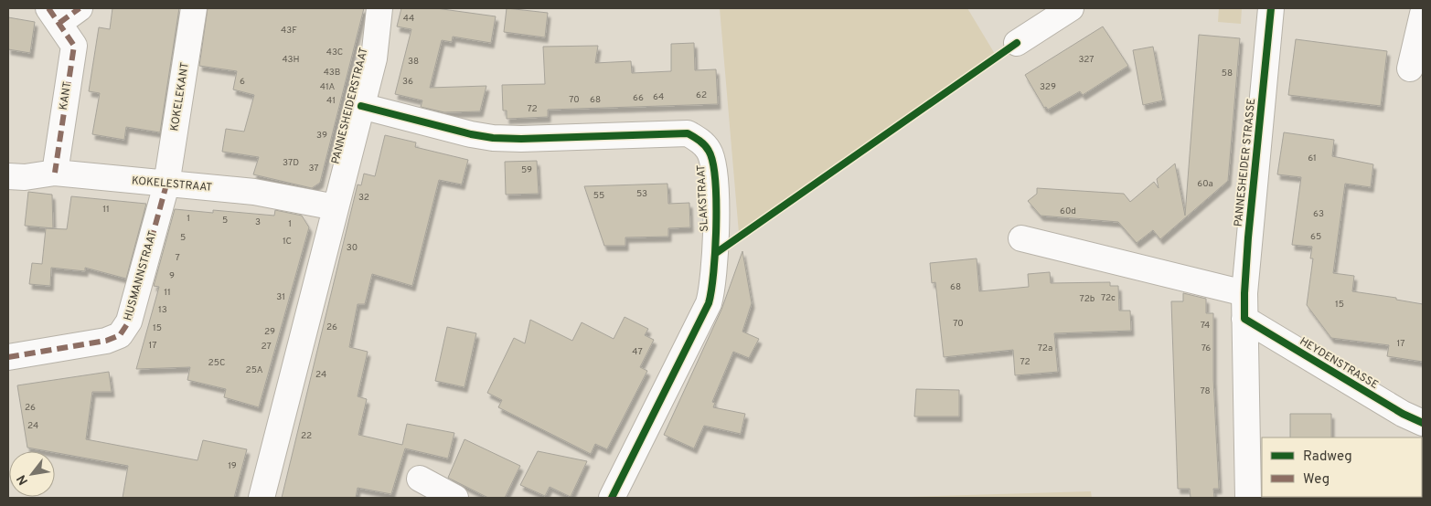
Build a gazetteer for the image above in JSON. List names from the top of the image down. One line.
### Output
{"streets":{"street":["KANT","KOKELEKANT","PANNESHEIDERSTRAAT","PANNESHEIDER STRASSE","KOKELESTRAAT","SLAKSTRAAT","HUSMANNSTRAAT","HEYDENSTRASSE"]},"crossings":[["KANT","KOKELESTRAAT"],["KOKELEKANT","KOKELESTRAAT"],["KOKELEKANT","HUSMANNSTRAAT"],["PANNESHEIDERSTRAAT","KOKELESTRAAT"],["PANNESHEIDERSTRAAT","SLAKSTRAAT"],["PANNESHEIDER STRASSE","HEYDENSTRASSE"],["KOKELESTRAAT","HUSMANNSTRAAT"]],"house_numbers":["44","43F","43C","43H","327","38","43B","58","6","36","41A","329","62","64","66","70","68","41","72","39","61","37D","37","59","60a","53","55","32","11","60d","63","1","5","3","1","65","5","1C","30","7","9","68","11","31","72c","72b","15","13","70","74","26","15","29","17","17","27","72a","76","47","72","25C","25A","24","78","26","24","22","19"],"legend":["Radweg","Weg"],"north":"bottom left"}
